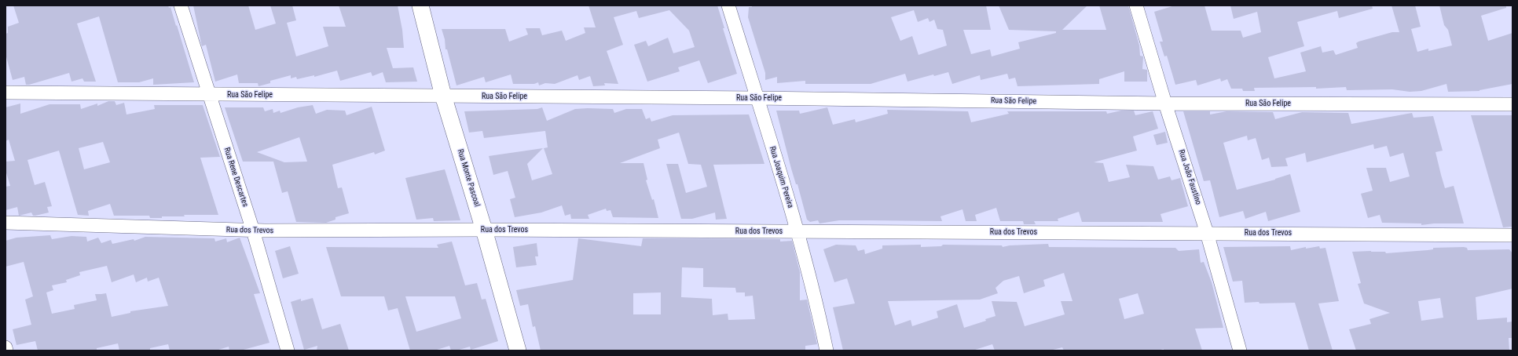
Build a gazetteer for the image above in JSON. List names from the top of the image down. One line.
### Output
{"streets":{"street":["Rua São Felipe","Rua Rene Descartes","Rua Joaquim Pereira","Rua João Faustino","Rua Monte Pascoal","Rua dos Trevos"]},"crossings":[["Rua São Felipe","Rua Rene Descartes"],["Rua São Felipe","Rua Joaquim Pereira"],["Rua São Felipe","Rua João Faustino"],["Rua São Felipe","Rua Monte Pascoal"],["Rua Rene Descartes","Rua dos Trevos"],["Rua Joaquim Pereira","Rua dos Trevos"],["Rua João Faustino","Rua dos Trevos"],["Rua Monte Pascoal","Rua dos Trevos"]]}
